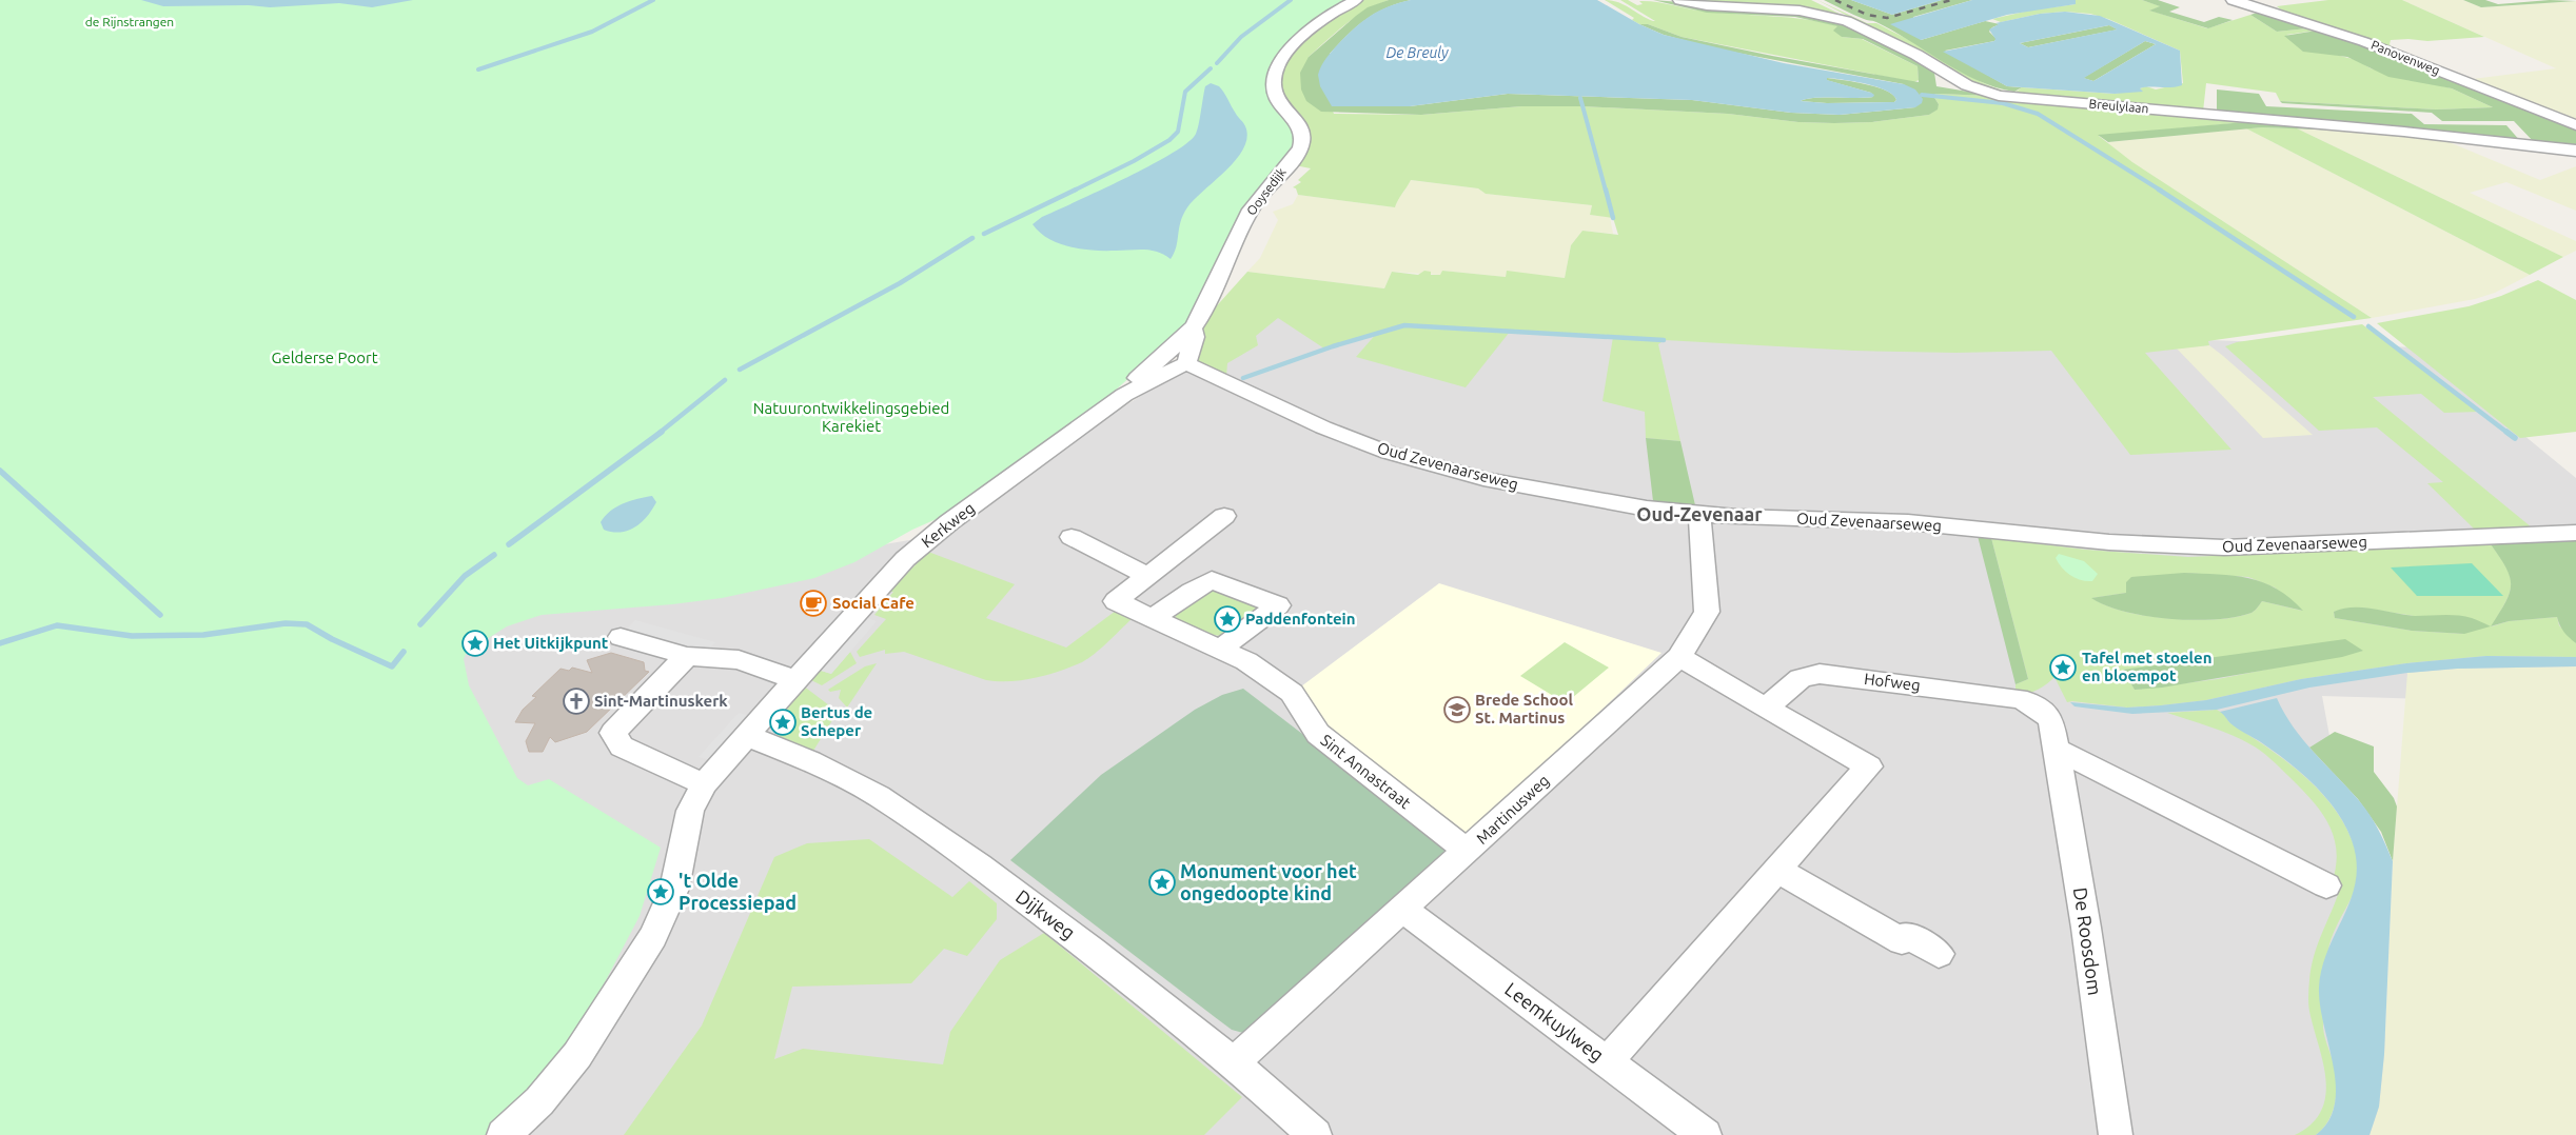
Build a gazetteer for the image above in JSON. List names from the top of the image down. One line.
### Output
{"streets":{"street":["Panovenweg","Breulylaan","Ooysedijk","Oud Zevenaarseweg","Kerkweg","Hofweg","Sint Annastraat","Martinusweg","Dijkweg","De Roosdom","Leemkuylweg"]},"crossings":[["Ooysedijk","Kerkweg"],["Oud Zevenaarseweg","Martinusweg"],["Kerkweg","Dijkweg"],["Hofweg","De Roosdom"],["Sint Annastraat","Martinusweg"],["Martinusweg","Dijkweg"],["Martinusweg","Leemkuylweg"]],"districts":["Oud-Zevenaar"],"water":["De Breuly"],"parks":["de Rijnstrangen","Gelderse Poort","Natuurontwikkelingsgebied Karekiet"],"places":{"cafe":["Social Cafe"],"place":["Paddenfontein","Het Uitkijkpunt","Tafel met stoelen en bloempot","Bertus de Scheper","Monument voor het ongedoopte kind","'t Olde Processiepad"],"church":["Sint-Martinuskerk"],"school or university":["Brede School St. Martinus"]}}
